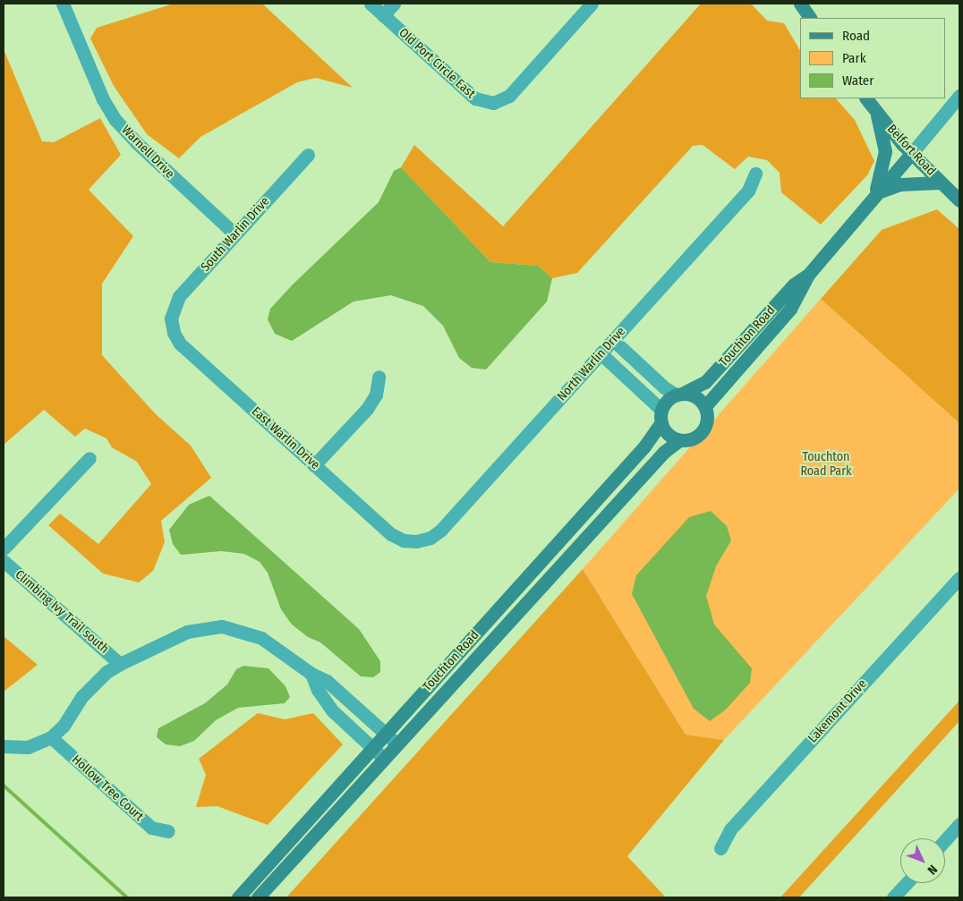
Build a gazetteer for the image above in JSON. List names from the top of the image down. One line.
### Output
{"streets":{"street":["Old Port Circle East","Belfort Road","Warnell Drive","South Warlin Drive","Touchton Road","North Warlin Drive","East Warlin Drive","Climbing Ivy Trail south","Lakemont Drive","Hollow Tree Court"]},"crossings":[["Belfort Road","Touchton Road"],["Warnell Drive","South Warlin Drive"],["South Warlin Drive","East Warlin Drive"],["North Warlin Drive","East Warlin Drive"]],"parks":["Touchton Road Park"],"legend":["Road","Park","Water"],"north":"bottom right"}
